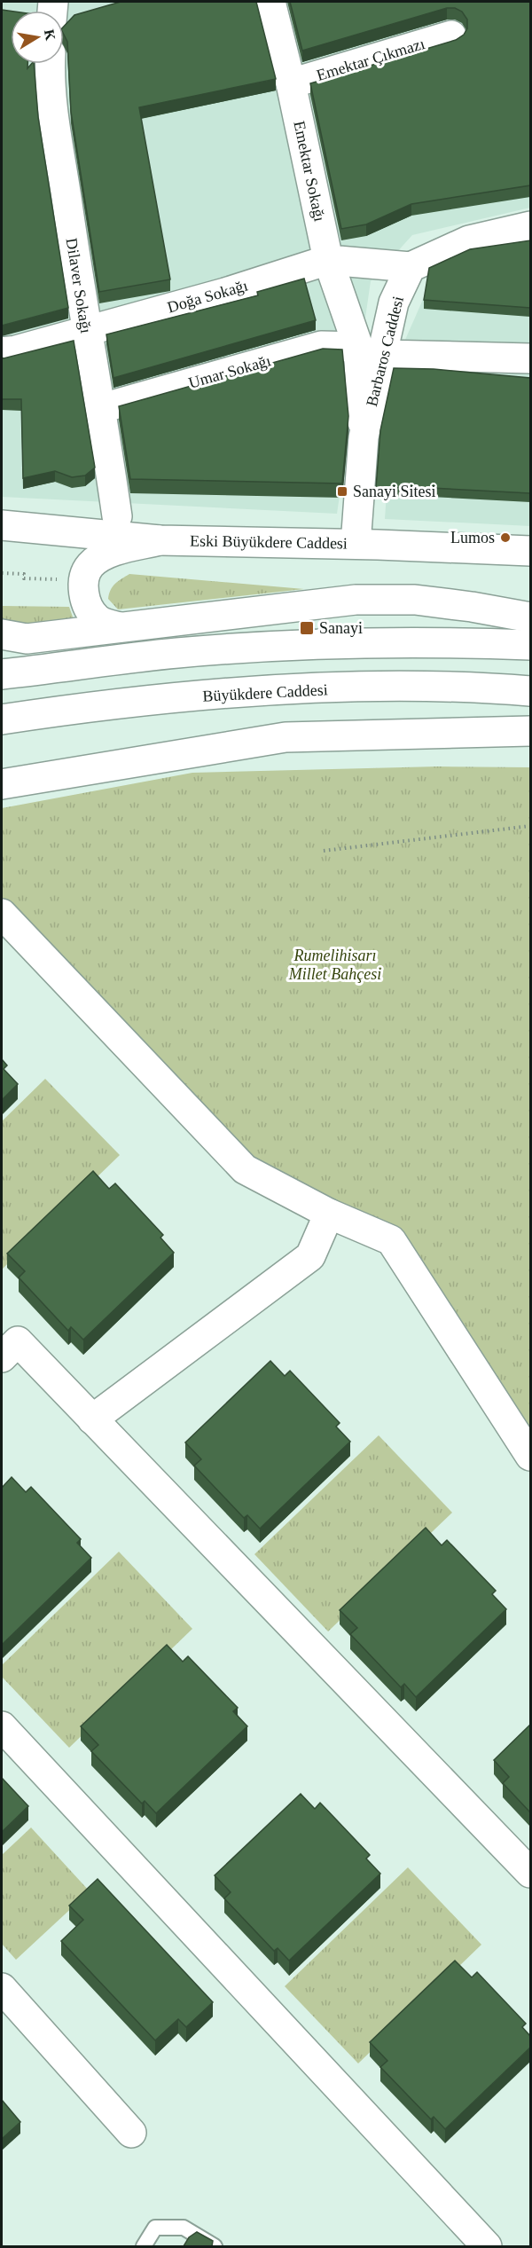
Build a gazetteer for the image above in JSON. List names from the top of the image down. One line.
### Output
{"streets":{"street":["Emektar Çıkmazı","Emektar Sokağı","Dilaver Sokağı","Doğa Sokağı","Barbaros Caddesi","Umar Sokağı","Eski Büyükdere Caddesi","Büyükdere Caddesi"]},"crossings":[["Emektar Çıkmazı","Emektar Sokağı"],["Emektar Sokağı","Doğa Sokağı"],["Emektar Sokağı","Barbaros Caddesi"],["Emektar Sokağı","Umar Sokağı"],["Dilaver Sokağı","Doğa Sokağı"],["Dilaver Sokağı","Umar Sokağı"],["Barbaros Caddesi","Umar Sokağı"],["Barbaros Caddesi","Eski Büyükdere Caddesi"]],"parks":["Rumelihisarı Millet Bahçesi"],"places":{"transit":["Sanayi Sitesi","Sanayi"],"other":["Lumos"]},"north":"right"}
